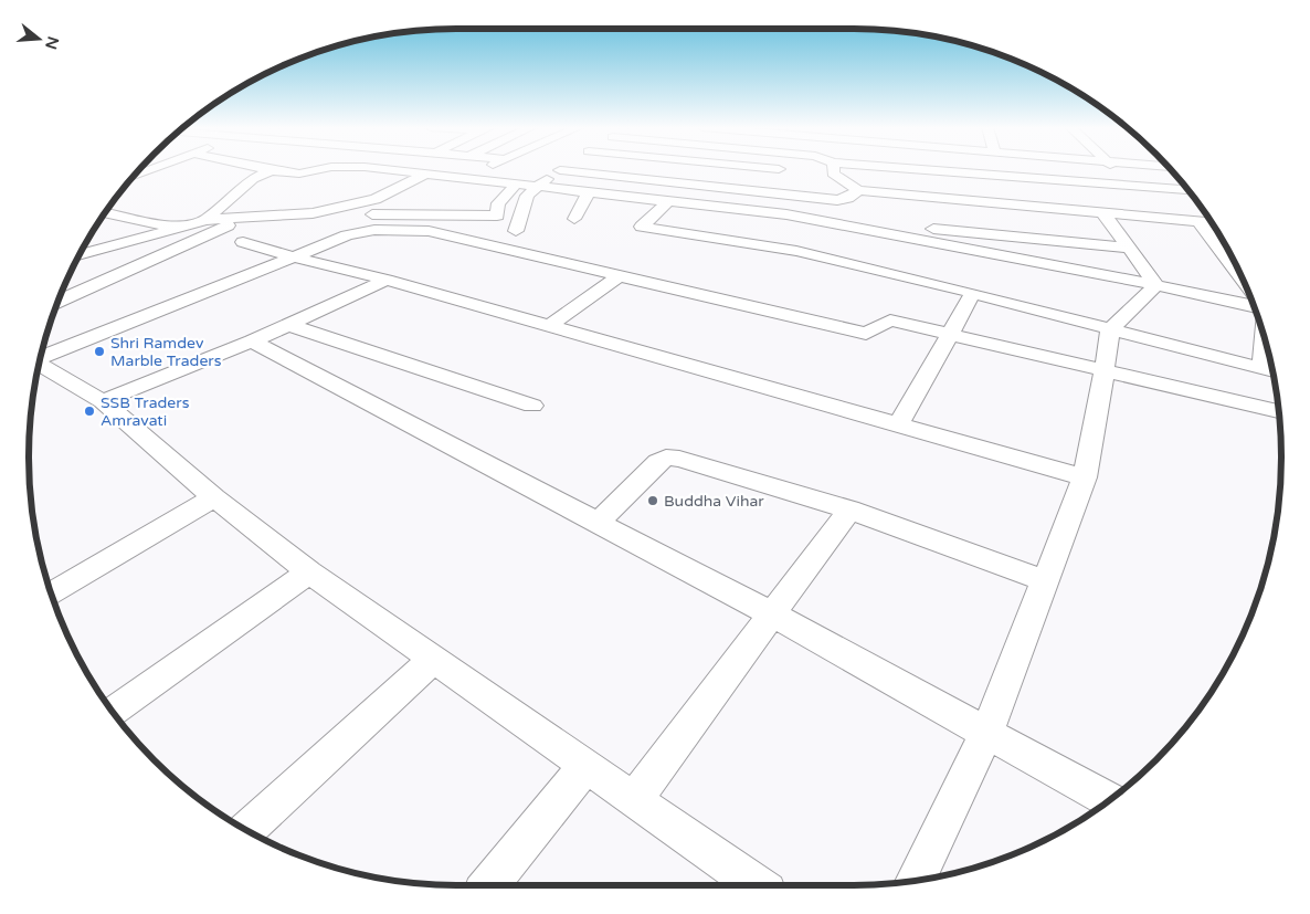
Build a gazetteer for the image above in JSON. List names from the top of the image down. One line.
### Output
{"places":["Shri Ramdev Marble Traders","SSB Traders Amravati","Buddha Vihar"],"north":"right"}
